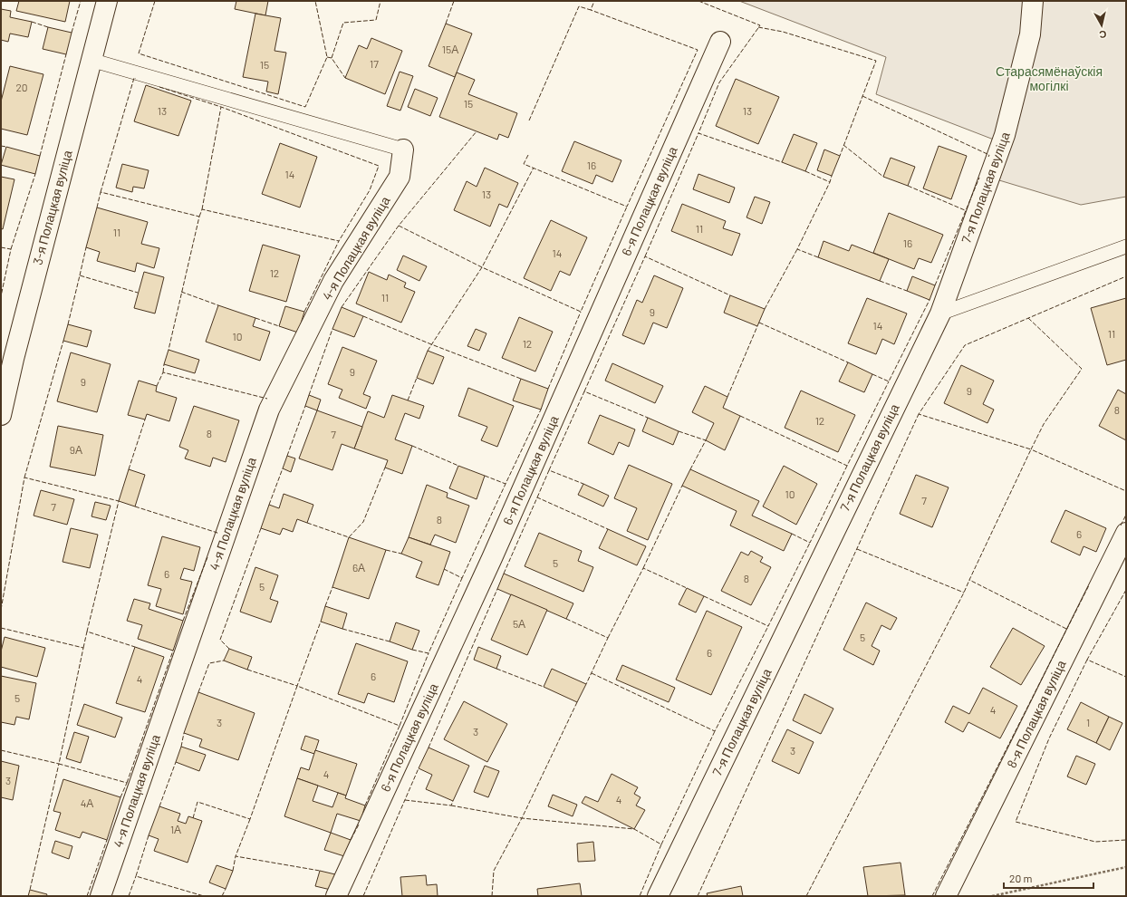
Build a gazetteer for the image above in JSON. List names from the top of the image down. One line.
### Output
{"streets":{"street":["7-я Полацкая вуліца","6-я Полацкая вуліца","3-я Полацкая вуліца","4-я Полацкая вуліца","8-я Полацкая вуліца"]},"parks":["Старасямёнаўскія могілкі"],"house_numbers":["15А","17","15","20","15","13","13","16","14","13","11","11","16","14","12","11","9","14","11","10","12","9","9","9","8","12","8","7","9А","10","7","7","8","6","5","6А","6","8","5","5А","5","6","6","4","5","4","3","1","3","3","4","3","4","4А","1А"],"scale_bar":"20 m","north":"bottom"}
